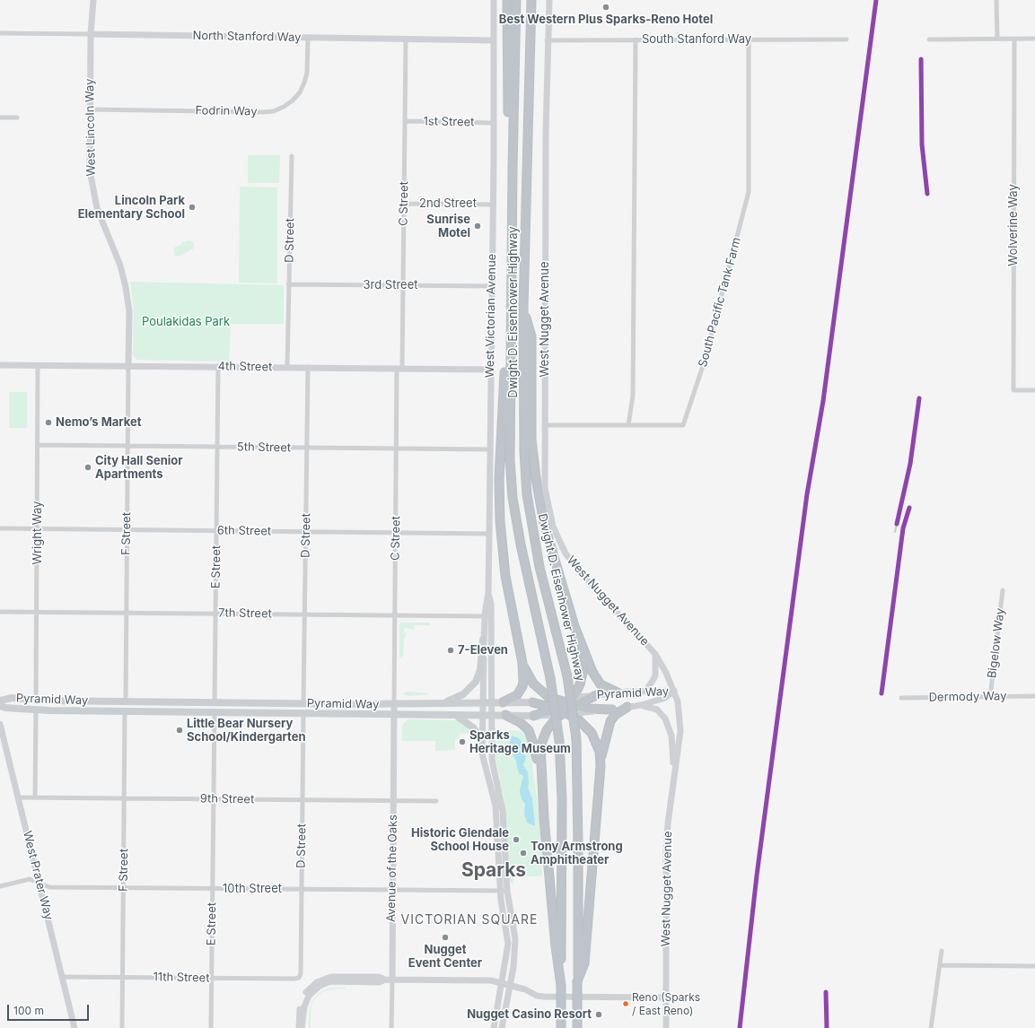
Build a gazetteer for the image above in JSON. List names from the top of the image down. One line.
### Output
{"streets":{"highway":["Dwight D. Eisenhower Highway"],"main road":["Pyramid Way"],"street":["North Stanford Way","South Stanford Way","Fodrin Way","1st Street","West Lincoln Way","C Street","2nd Street","Wolverine Way","D Street","3rd Street","South Pacific Tank Farm","West Victorian Avenue","West Nugget Avenue","4th Street","5th Street","6th Street","Wright Way","F Street","E Street","7th Street","Bigelow Way","Dermody Way","9th Street","Avenue of the Oaks","West Prater Way","10th Street","11th Street"]},"crossings":[["North Stanford Way","Fodrin Way"],["North Stanford Way","West Lincoln Way"],["North Stanford Way","C Street"],["North Stanford Way","West Victorian Avenue"],["South Stanford Way","South Pacific Tank Farm"],["South Stanford Way","West Nugget Avenue"],["Fodrin Way","West Lincoln Way"],["1st Street","C Street"],["1st Street","West Victorian Avenue"],["West Lincoln Way","4th Street"],["West Lincoln Way","F Street"],["C Street","2nd Street"],["C Street","3rd Street"],["C Street","4th Street"],["C Street","5th Street"],["C Street","6th Street"],["C Street","7th Street"],["C Street","Pyramid Way"],["C Street","Avenue of the Oaks"],["2nd Street","West Victorian Avenue"],["D Street","3rd Street"],["D Street","4th Street"],["D Street","5th Street"],["D Street","6th Street"],["D Street","7th Street"],["D Street","Pyramid Way"],["D Street","9th Street"],["D Street","10th Street"],["D Street","11th Street"],["3rd Street","West Victorian Avenue"],["South Pacific Tank Farm","West Nugget Avenue"],["West Victorian Avenue","4th Street"],["West Victorian Avenue","5th Street"],["West Victorian Avenue","6th Street"],["West Victorian Avenue","7th Street"],["West Victorian Avenue","Pyramid Way"],["West Victorian Avenue","10th Street"],["West Nugget Avenue","Pyramid Way"],["4th Street","Wright Way"],["4th Street","F Street"],["4th Street","E Street"],["5th Street","Wright Way"],["5th Street","F Street"],["5th Street","E Street"],["6th Street","Wright Way"],["6th Street","F Street"],["6th Street","E Street"],["Wright Way","7th Street"],["Wright Way","Pyramid Way"],["F Street","7th Street"],["F Street","Pyramid Way"],["F Street","9th Street"],["F Street","10th Street"],["F Street","11th Street"],["E Street","7th Street"],["E Street","Pyramid Way"],["E Street","9th Street"],["E Street","10th Street"],["E Street","11th Street"],["Bigelow Way","Dermody Way"],["Pyramid Way","Avenue of the Oaks"],["9th Street","Avenue of the Oaks"],["9th Street","West Prater Way"],["Avenue of the Oaks","10th Street"],["West Prater Way","10th Street"],["West Prater Way","11th Street"]],"districts":["Sparks","VICTORIAN SQUARE"],"parks":["Poulakidas Park"],"places":["Best Western Plus Sparks-Reno Hotel","Lincoln Park Elementary School","Sunrise Motel","Nemo’s Market","City Hall Senior Apartments","7-Eleven","Little Bear Nursery School/Kindergarten","Sparks Heritage Museum","Historic Glendale School House","Tony Armstrong Amphitheater","Nugget Event Center","Reno (Sparks / East Reno)","Nugget Casino Resort"],"scale_bar":"100 m"}
